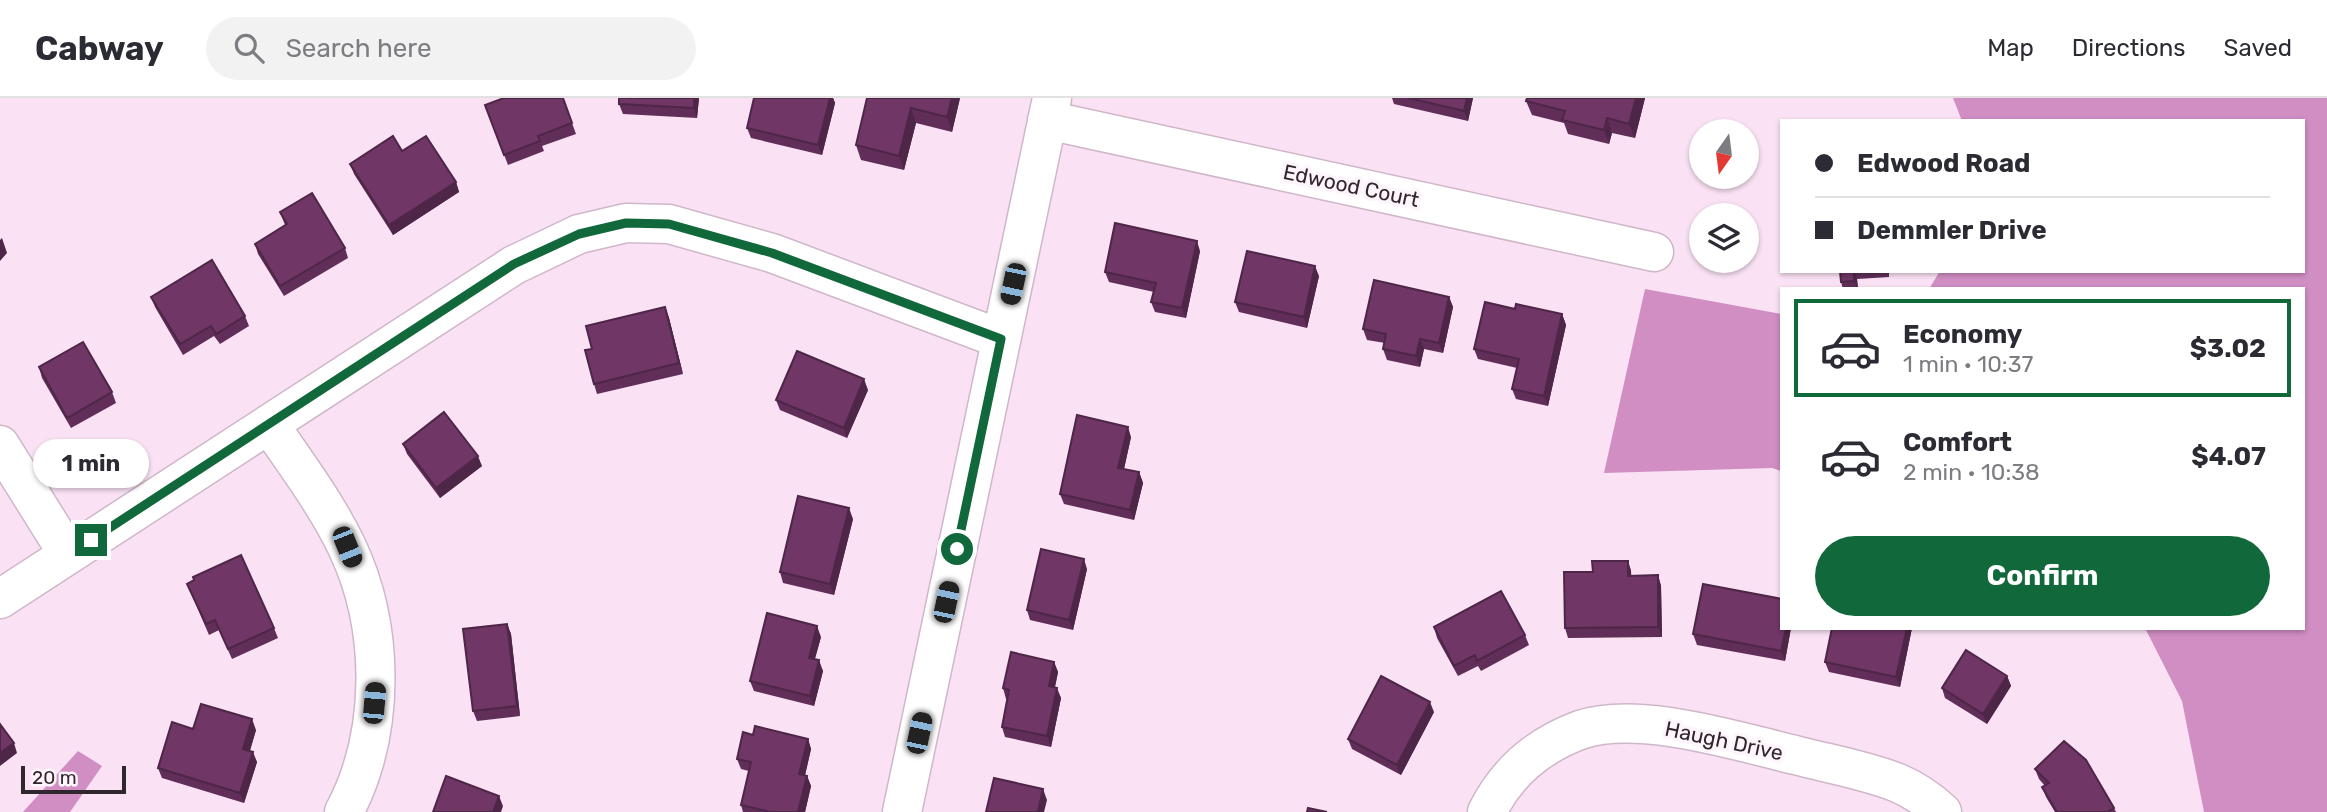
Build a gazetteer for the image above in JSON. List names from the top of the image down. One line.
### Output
{"streets":{"street":["Edwood Court","Haugh Drive"]},"scale_bar":"20 m","north":"bottom","page":{"header":"Cabway","search":"Search here","nav":["Map","Directions","Saved"],"banner":["Edwood Road","Demmler Drive"],"list":[{"name":"Economy","note":"1 min · 10:37","value":"$3.02"},{"name":"Comfort","note":"2 min · 10:38","value":"$4.07"}],"bubble":"1 min","buttons":"Confirm","scale":"20 m"}}
